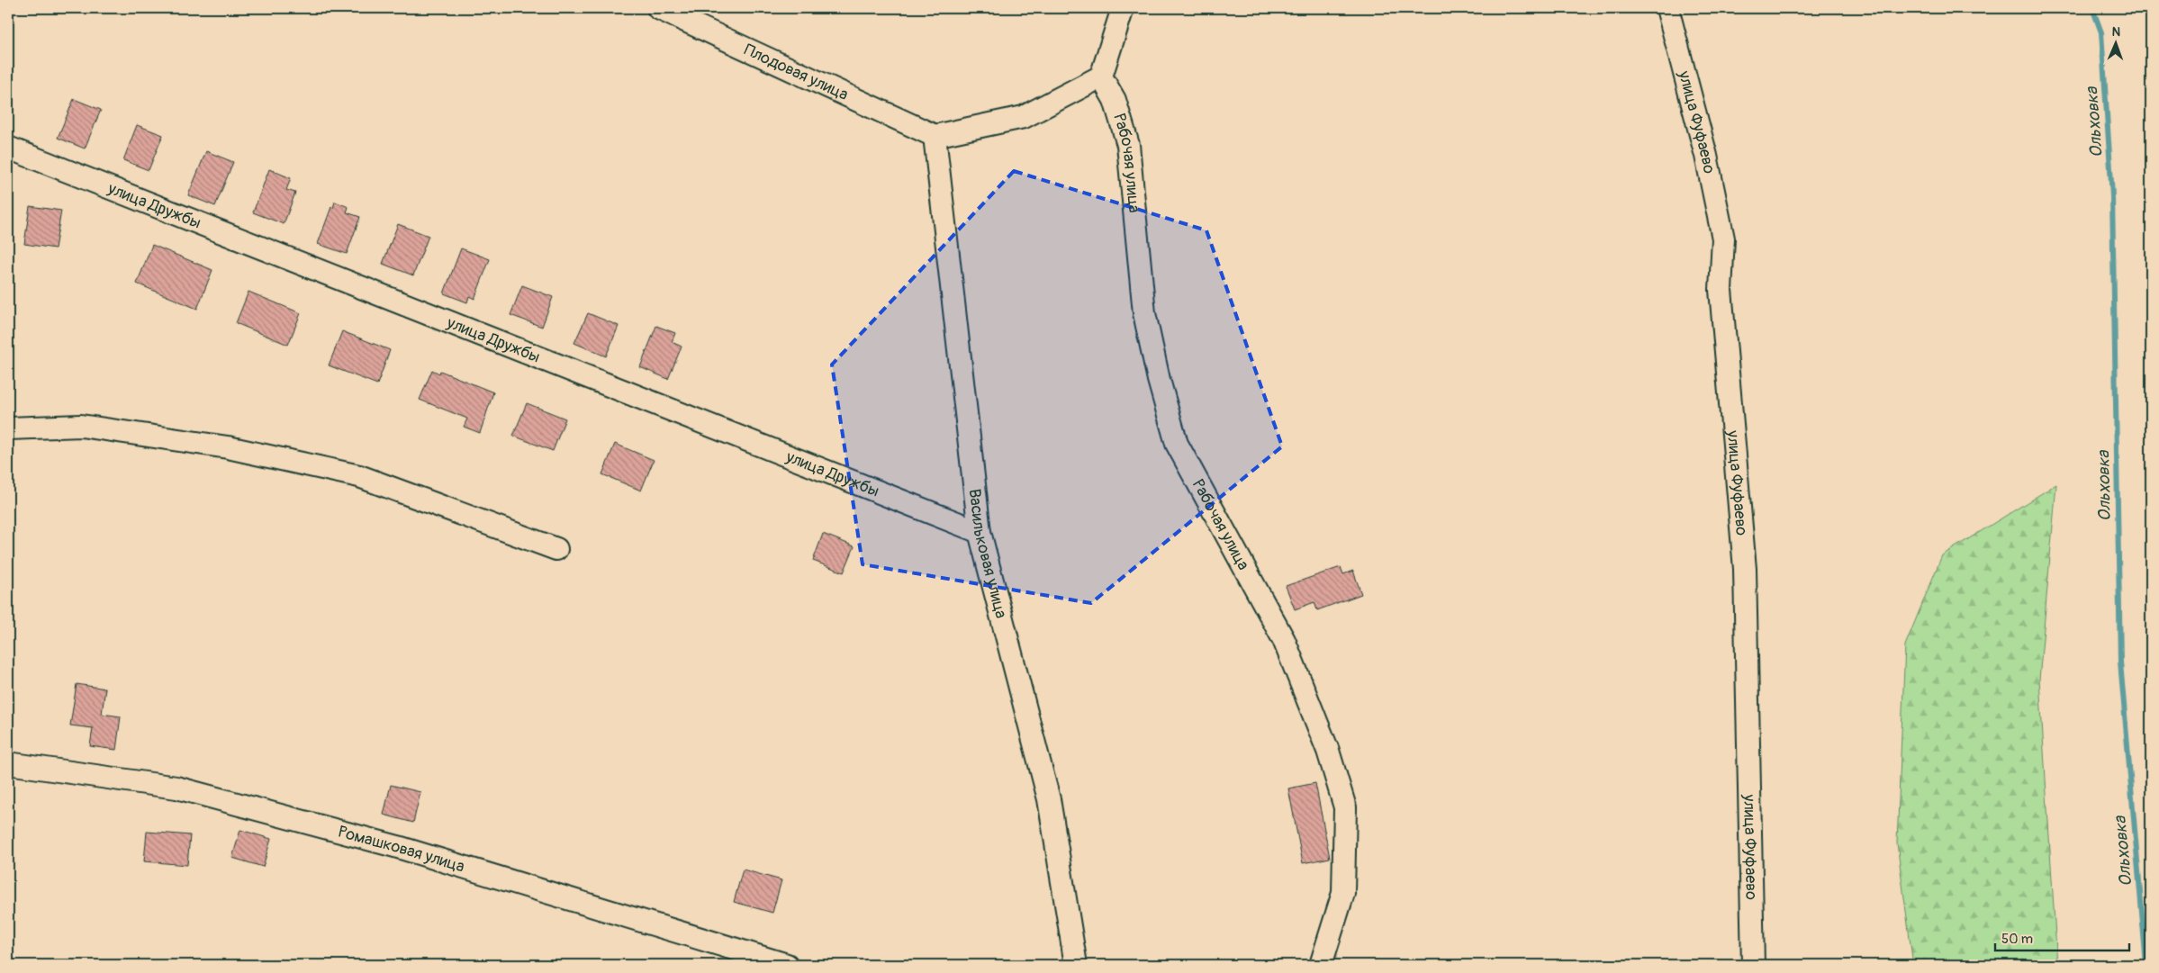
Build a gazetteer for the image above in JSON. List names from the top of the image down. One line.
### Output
{"streets":{"street":["Плодовая улица","улица Фуфаево","Рабочая улица","улица Дружбы","Васильковая улица","Ромашковая улица"]},"crossings":[["Плодовая улица","Васильковая улица"],["улица Дружбы","Васильковая улица"]],"water":["Ольховка"],"scale_bar":"50 m","north":"top"}
